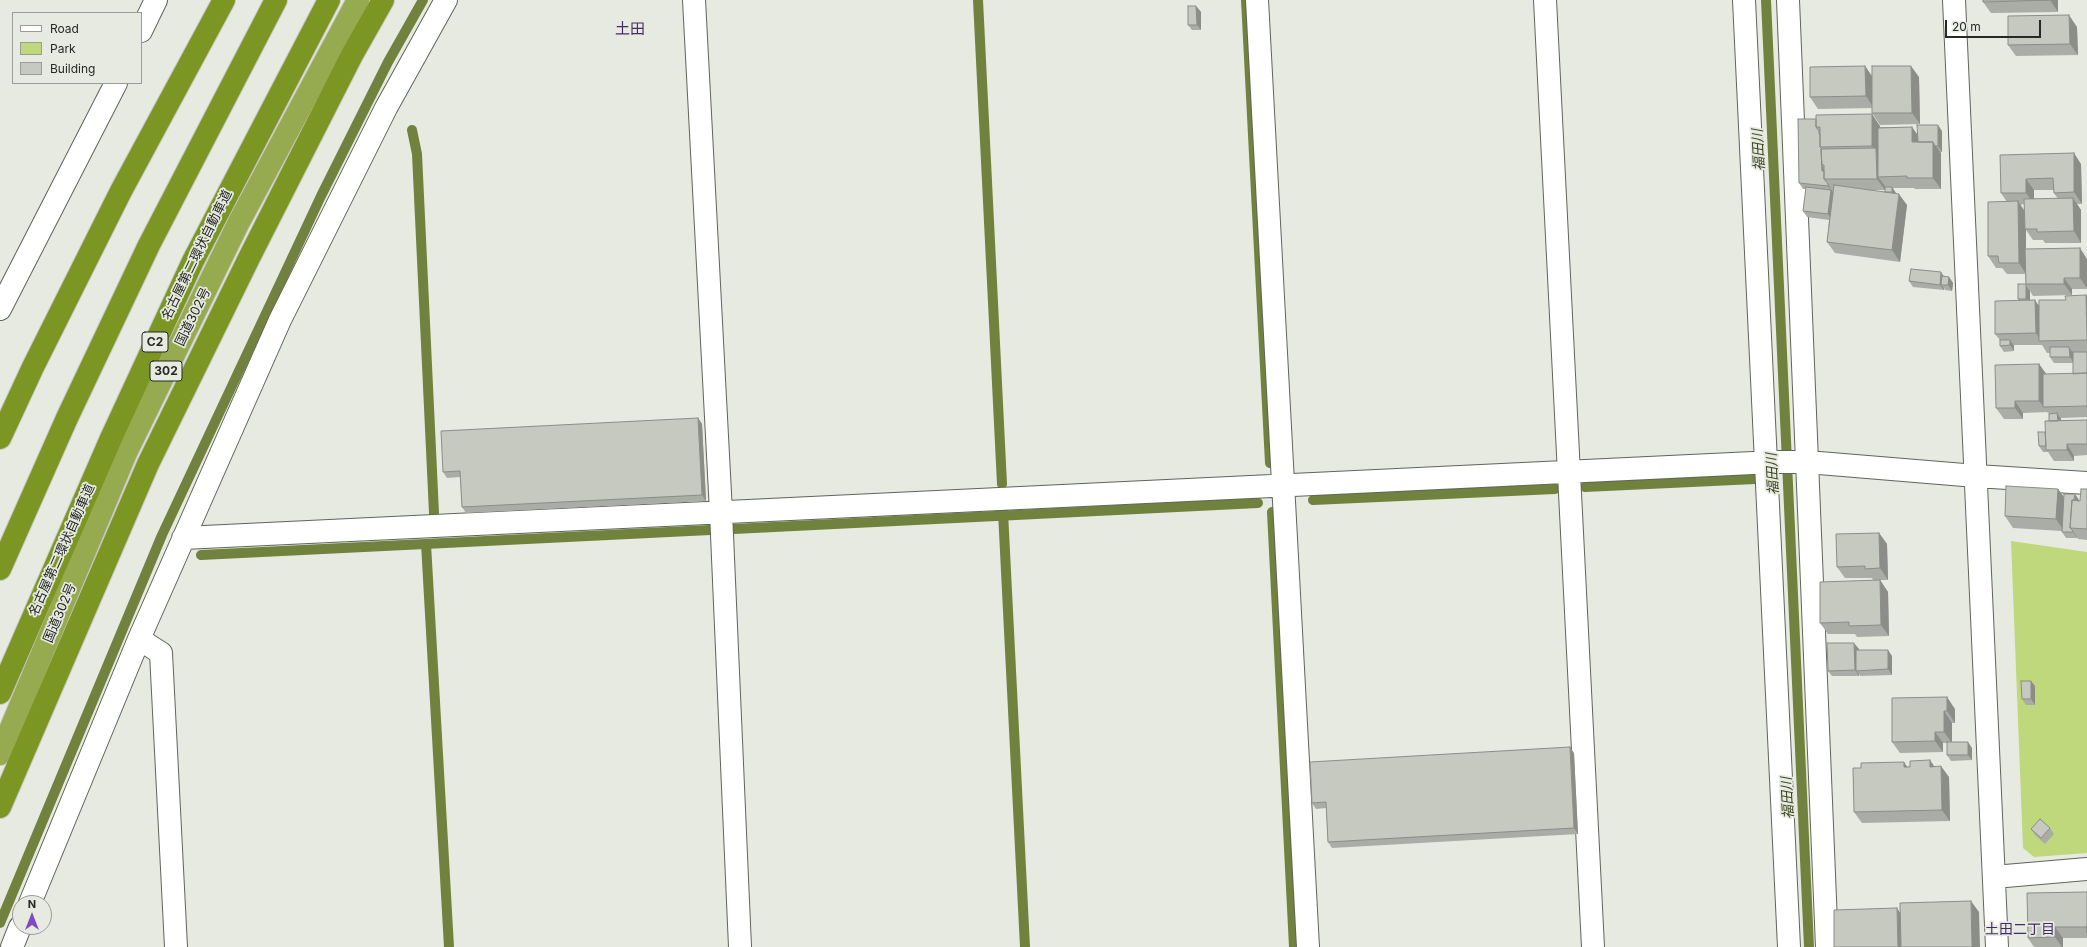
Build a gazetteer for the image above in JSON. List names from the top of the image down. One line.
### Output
{"streets":{"highway":["名古屋第二環状自動車道","国道302号","C2","302"]},"districts":["土田","土田二丁目"],"water":["福田川"],"legend":["Road","Park","Building"],"scale_bar":"20 m","north":"top"}
